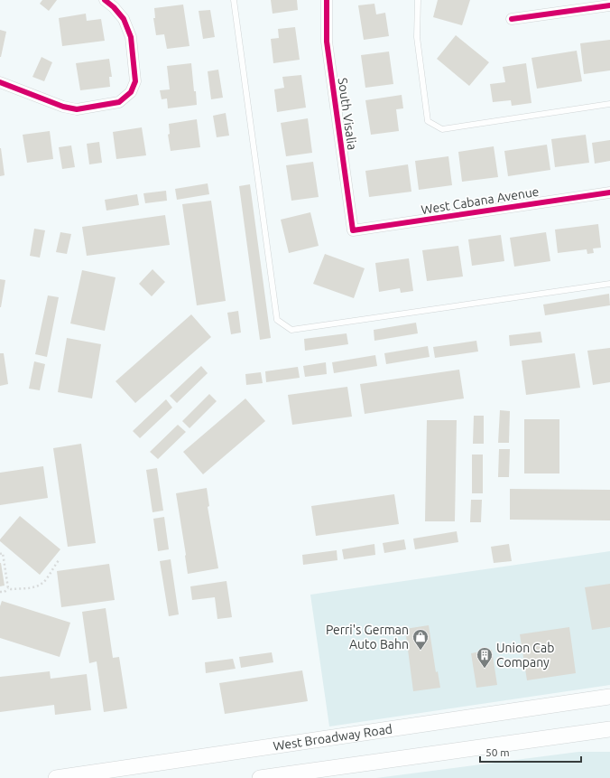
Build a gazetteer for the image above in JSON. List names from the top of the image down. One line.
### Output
{"streets":{"main road":["West Broadway Road"],"street":["South Visalia","West Cabana Avenue"]},"crossings":[["South Visalia","West Cabana Avenue"]],"places":{"shop":["Perri's German Auto Bahn"],"building":["Union Cab Company"]},"scale_bar":"50 m"}
